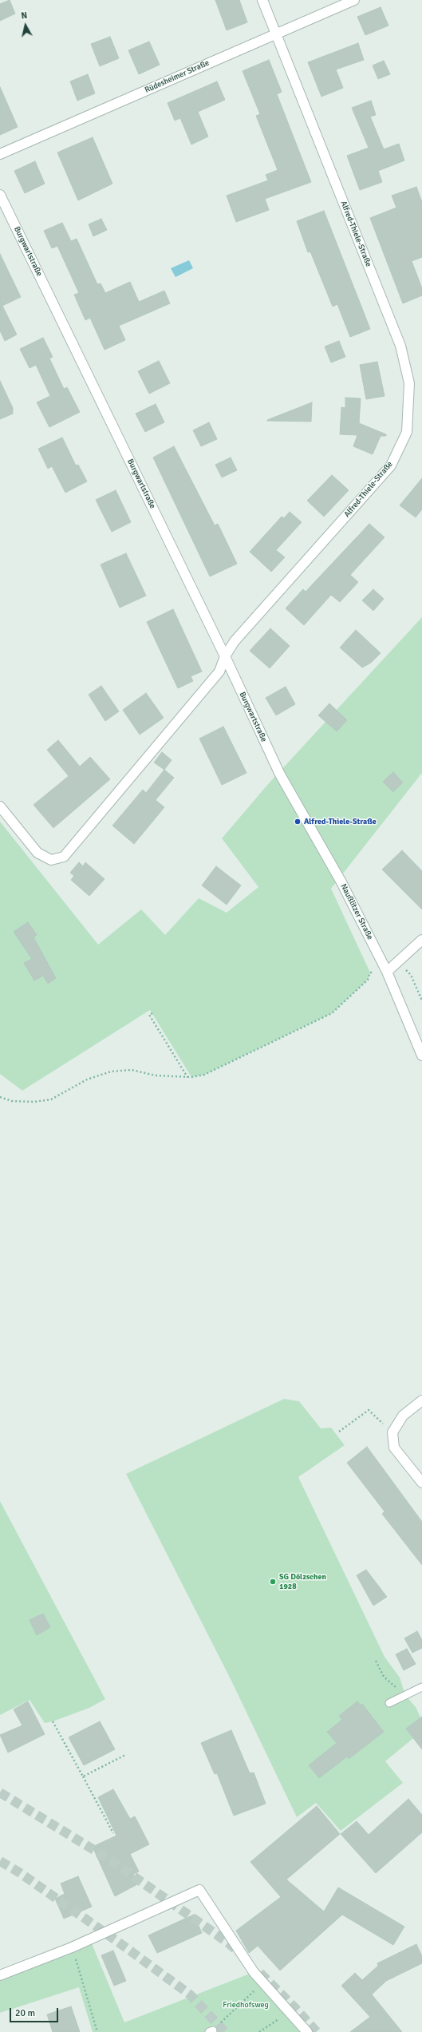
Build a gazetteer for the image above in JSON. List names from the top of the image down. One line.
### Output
{"streets":{"street":["Rüdesheimer Straße","Alfred-Thiele-Straße","Burgwartstraße","Naußlitzer Straße"]},"crossings":[["Rüdesheimer Straße","Alfred-Thiele-Straße"],["Alfred-Thiele-Straße","Burgwartstraße"],["Burgwartstraße","Naußlitzer Straße"]],"parks":["Friedhofsweg"],"places":["Alfred-Thiele-Straße","SG Dölzschen 1928"],"scale_bar":"20 m","north":"top"}
